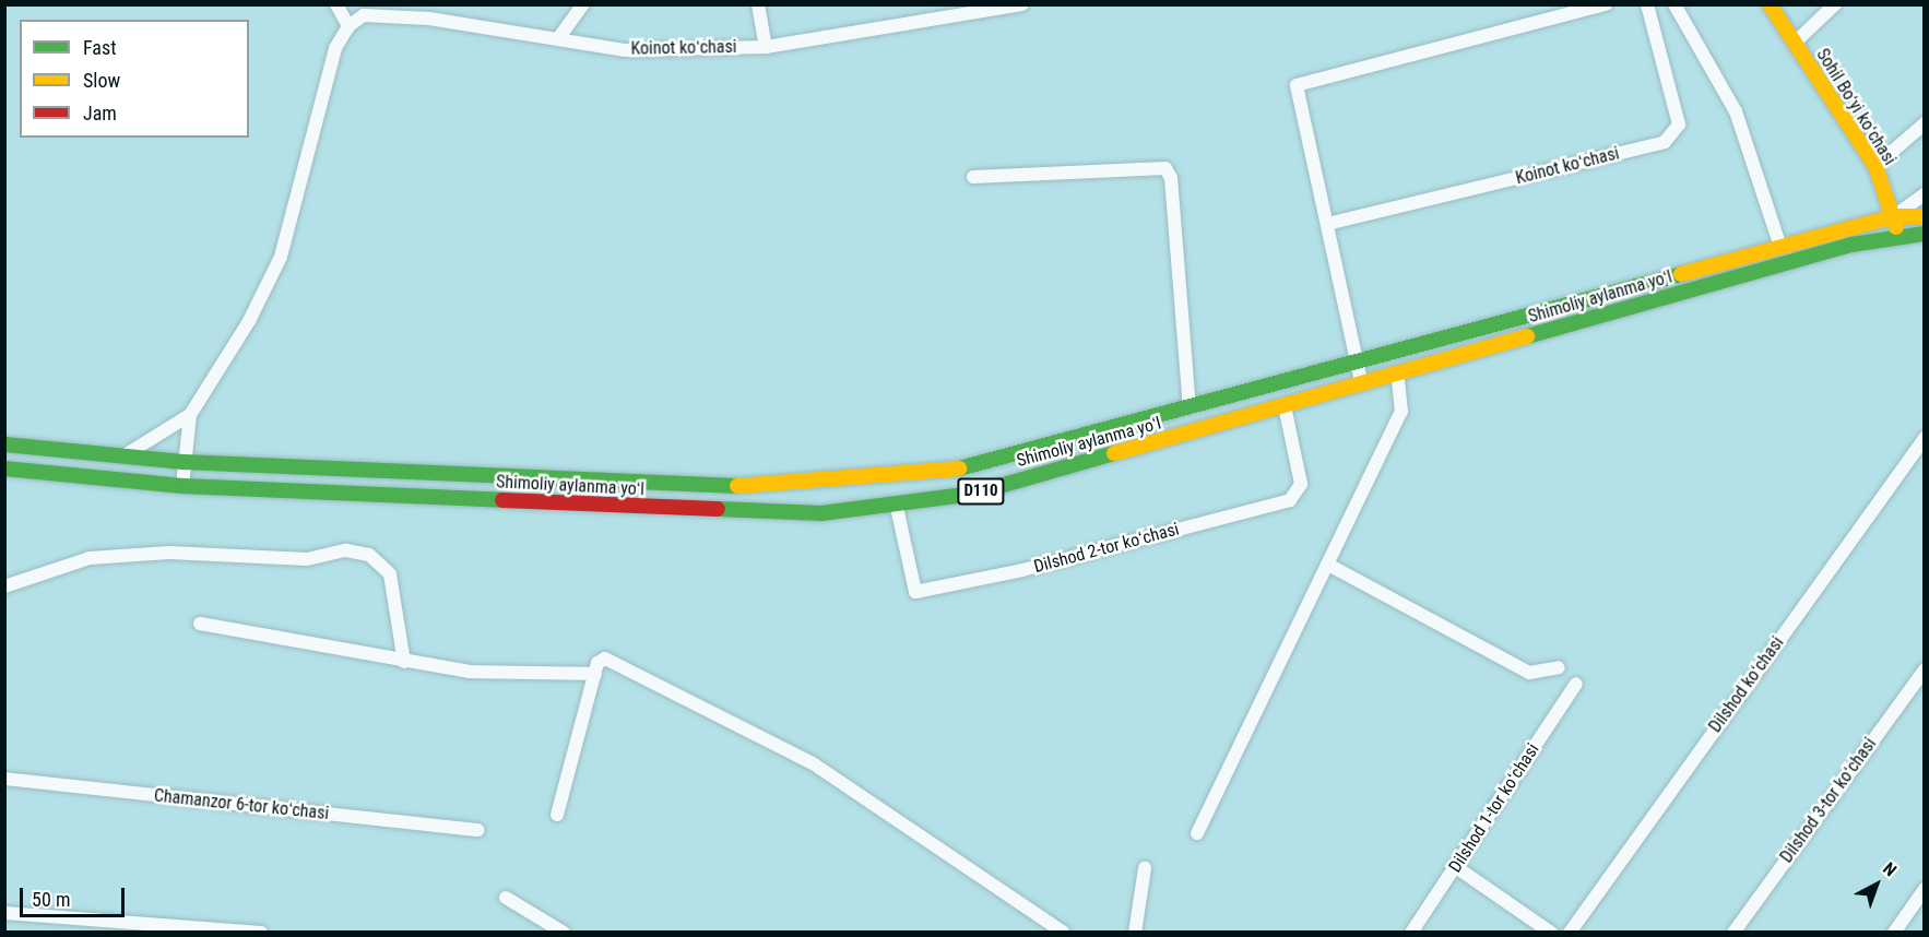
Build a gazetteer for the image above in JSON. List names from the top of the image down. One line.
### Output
{"streets":{"main road":["Sohil Boʻyi koʻchasi","Shimoliy aylanma yoʻl","D110"],"street":["Koinot koʻchasi","Dilshod 2-tor koʻchasi","Dilshod koʻchasi","Dilshod 3-tor koʻchasi","Chamanzor 6-tor koʻchasi","Dilshod 1-tor koʻchasi"]},"crossings":[["Sohil Boʻyi koʻchasi","Shimoliy aylanma yoʻl"],["Shimoliy aylanma yoʻl","Dilshod 2-tor koʻchasi"]],"legend":["Fast","Slow","Jam"],"scale_bar":"50 m","north":"top right"}
